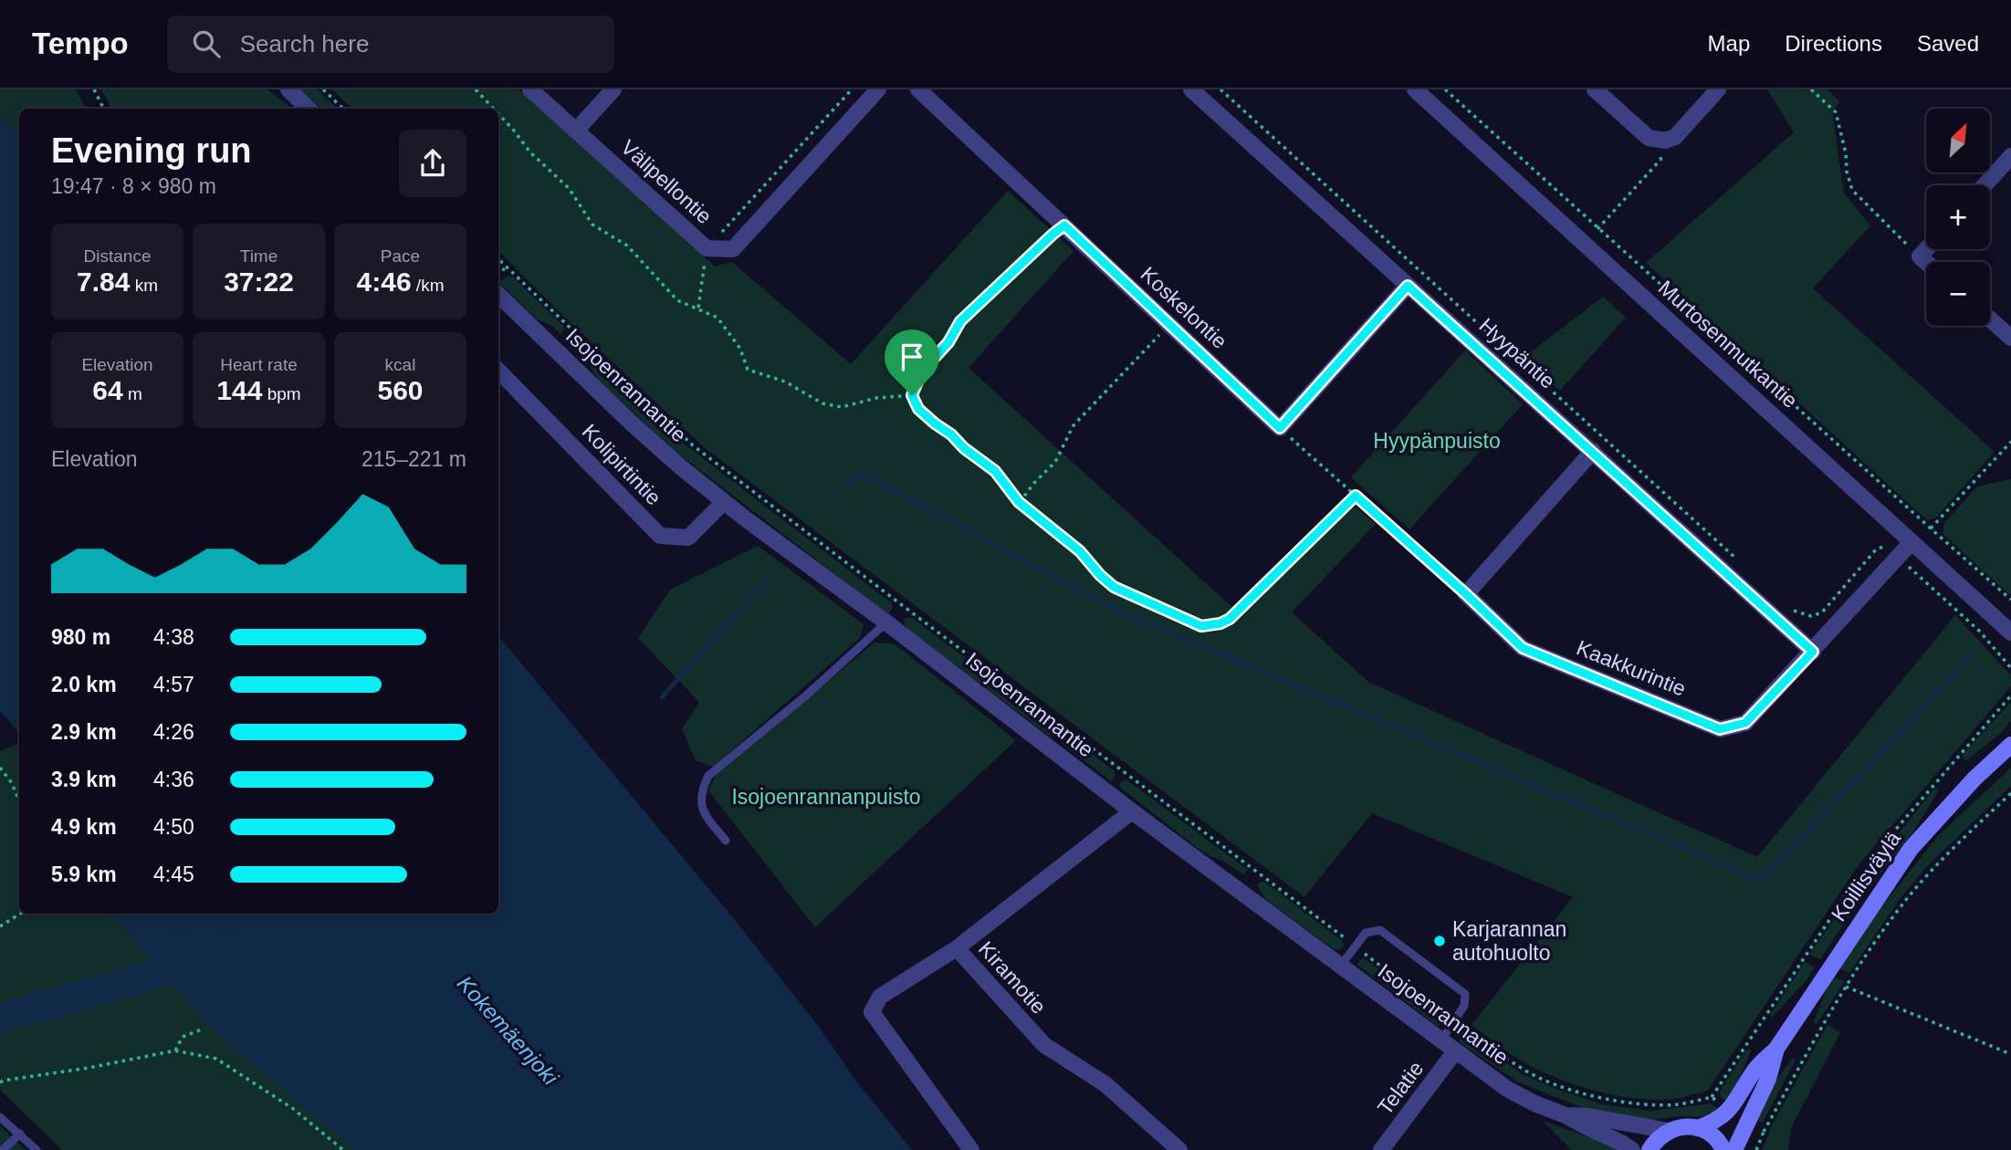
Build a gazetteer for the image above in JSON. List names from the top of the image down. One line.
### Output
{"streets":{"main road":["Koillisväylä"],"street":["Välipellontie","Koskelontie","Murtosenmutkantie","Hyypäntie","Isojoenrannantie","Kolipirtintie","Kaakkurintie","Kiramotie","Telatie"]},"crossings":[["Murtosenmutkantie","Kaakkurintie"],["Hyypäntie","Kaakkurintie"],["Isojoenrannantie","Kolipirtintie"],["Isojoenrannantie","Kiramotie"],["Isojoenrannantie","Telatie"]],"water":["Kokemäenjoki"],"parks":["Hyypänpuisto","Isojoenrannanpuisto"],"places":["Karjarannan autohuolto"],"north":"top right","page":{"header":"Tempo","search":"Search here","nav":["Map","Directions","Saved"],"map_buttons":["+","−"],"heading":["Evening run","19:47 · 8 × 980 m"],"stats":[["Distance","7.84 km"],["Time","37:22"],["Pace","4:46 /km"],["Elevation","64 m"],["Heart rate","144 bpm"],["kcal","560"]],"chart":["Elevation","215–221 m"],"list":[{"name":"980 m","note":"4:38"},{"name":"2.0 km","note":"4:57"},{"name":"2.9 km","note":"4:26"},{"name":"3.9 km","note":"4:36"},{"name":"4.9 km","note":"4:50"},{"name":"5.9 km","note":"4:45"}]}}
